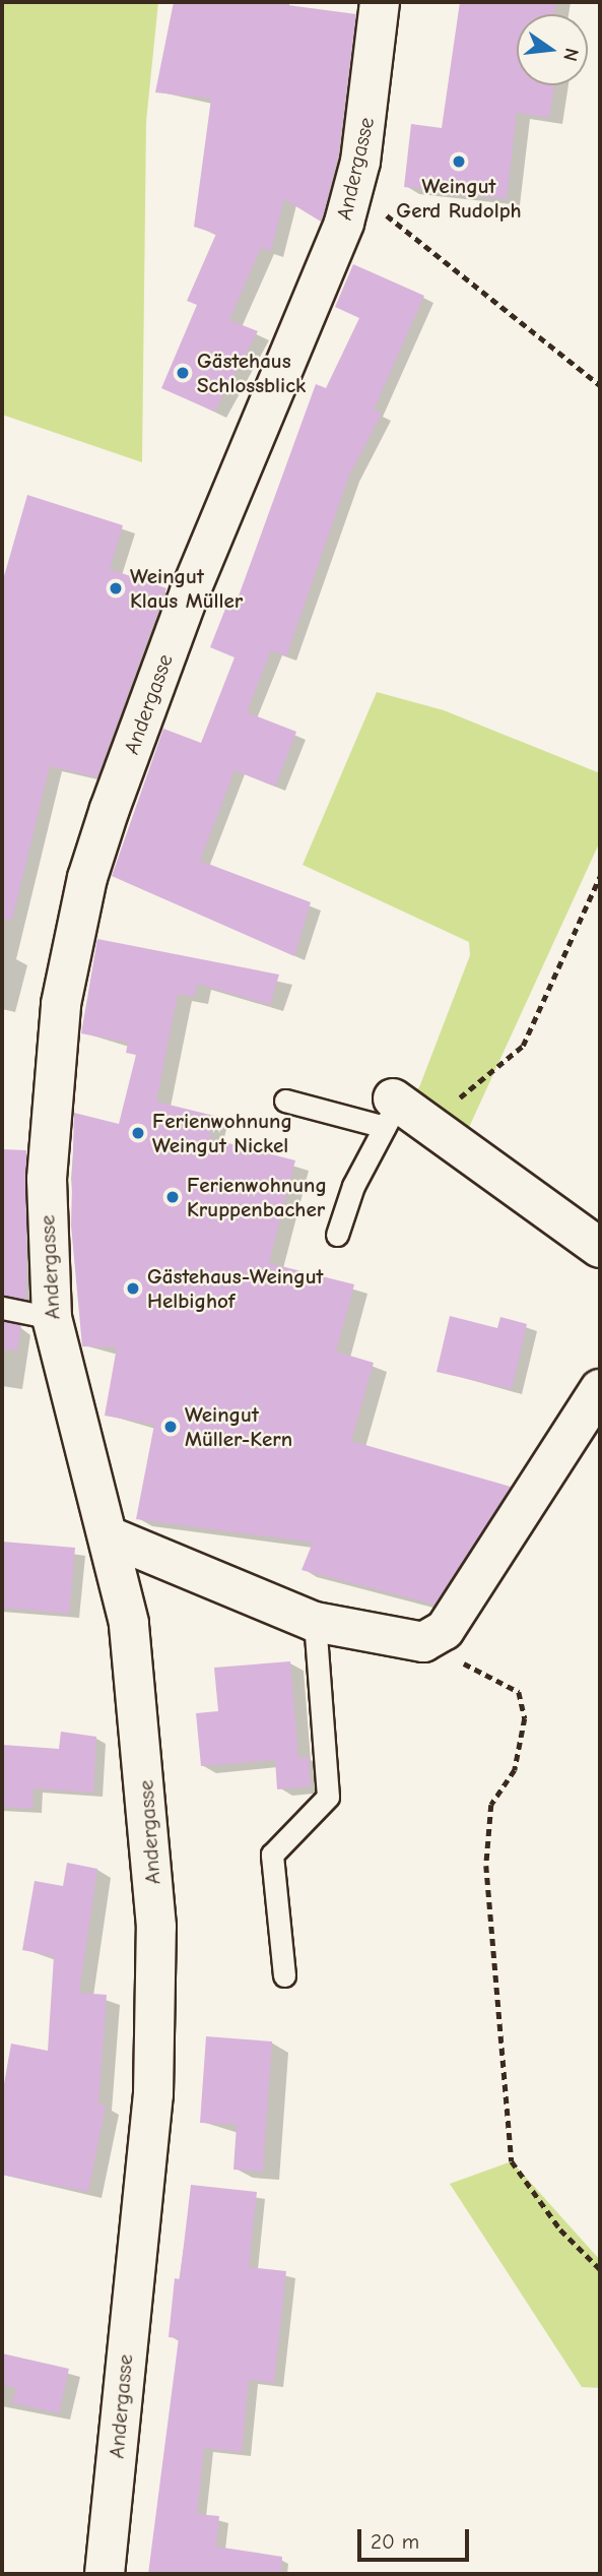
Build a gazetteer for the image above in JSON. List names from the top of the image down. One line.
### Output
{"streets":{"street":["Andergasse"]},"places":["Weingut Gerd Rudolph","Gästehaus Schlossblick","Weingut Klaus Müller","Ferienwohnung Weingut Nickel","Ferienwohnung Kruppenbacher","Gästehaus-Weingut Helbighof","Weingut Müller-Kern"],"scale_bar":"20 m","north":"right"}
